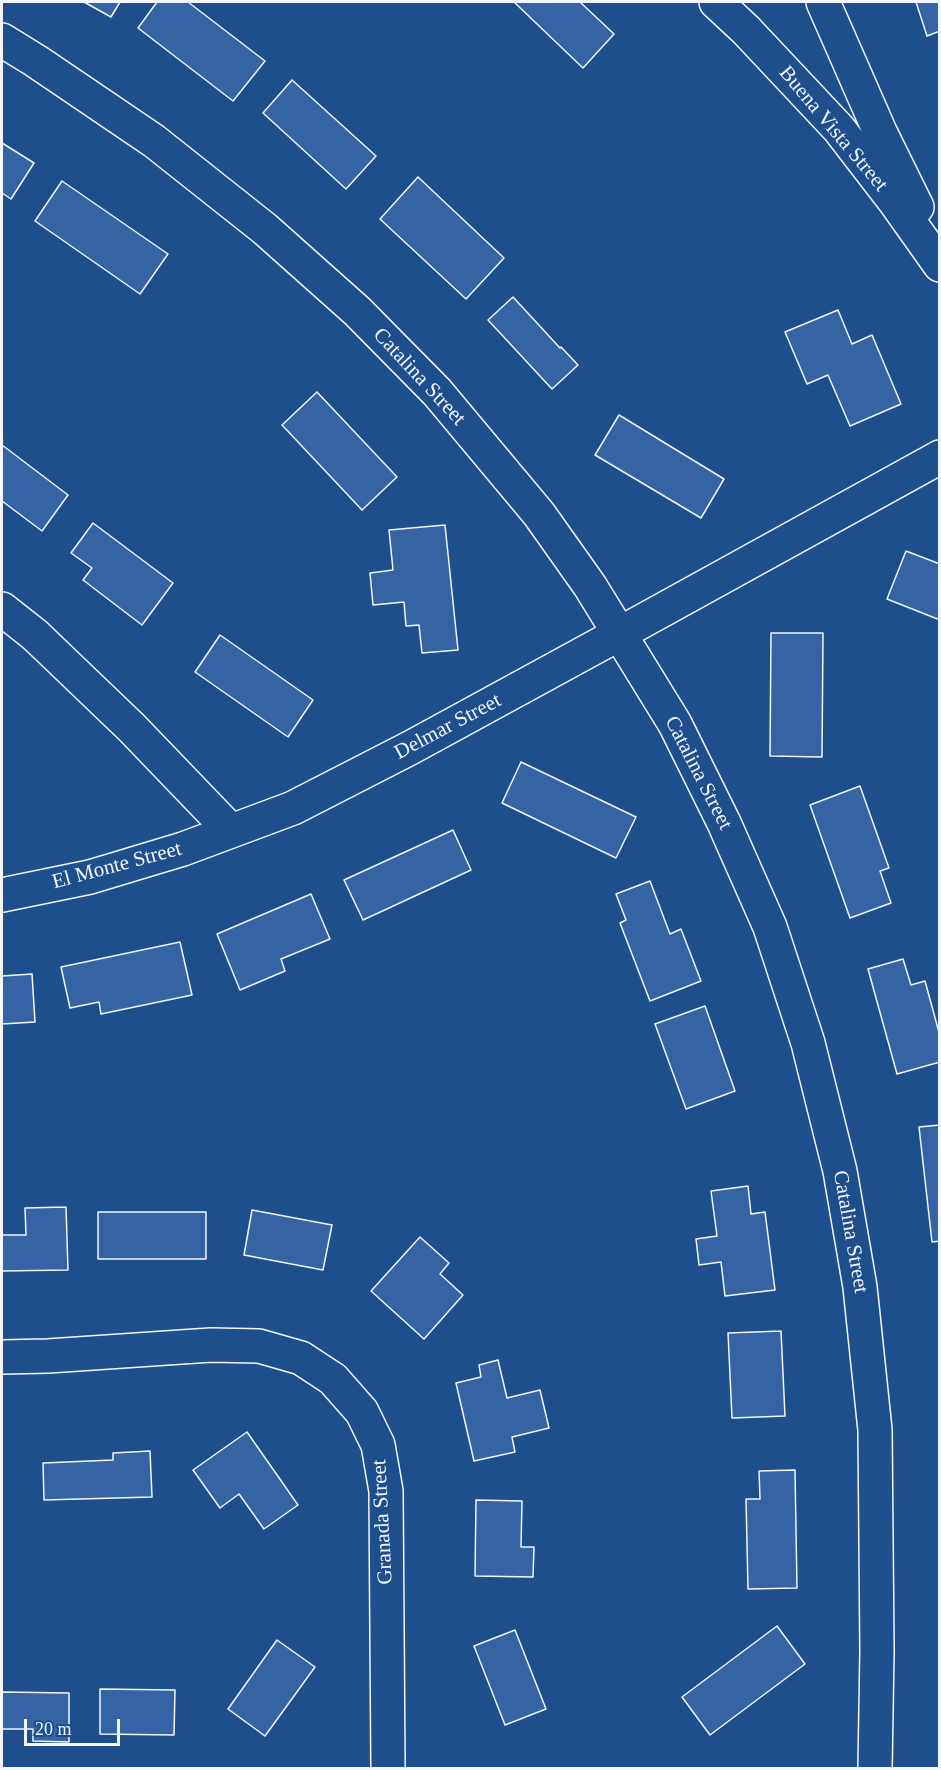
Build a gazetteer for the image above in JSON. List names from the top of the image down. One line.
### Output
{"streets":{"street":["Buena Vista Street","Catalina Street","Delmar Street","El Monte Street","Granada Street"]},"crossings":[["Catalina Street","Delmar Street"],["Delmar Street","El Monte Street"]],"scale_bar":"20 m"}
